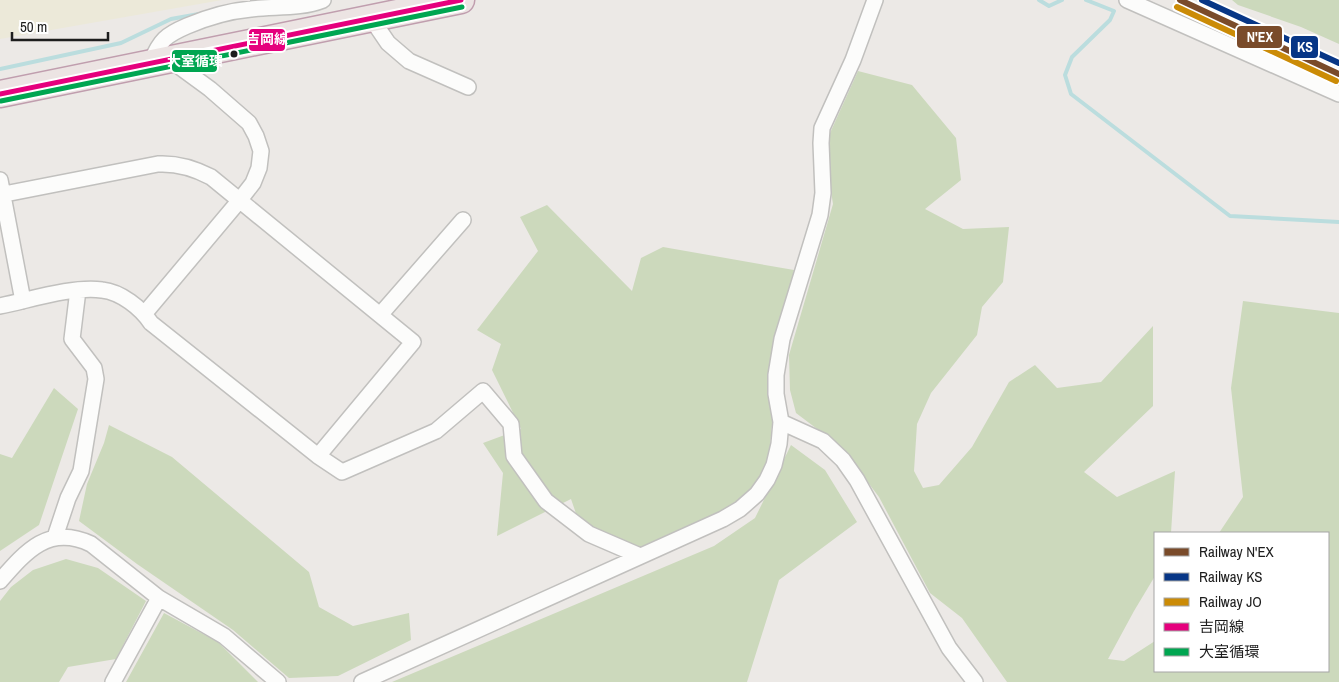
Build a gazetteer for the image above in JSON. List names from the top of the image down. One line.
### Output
{"lines":["rail line N'EX","rail line KS","transit line 吉岡線","rail line JO","transit line 大室循環"],"legend":["Railway N'EX","Railway KS","Railway JO","吉岡線","大室循環"],"scale_bar":"50 m"}
